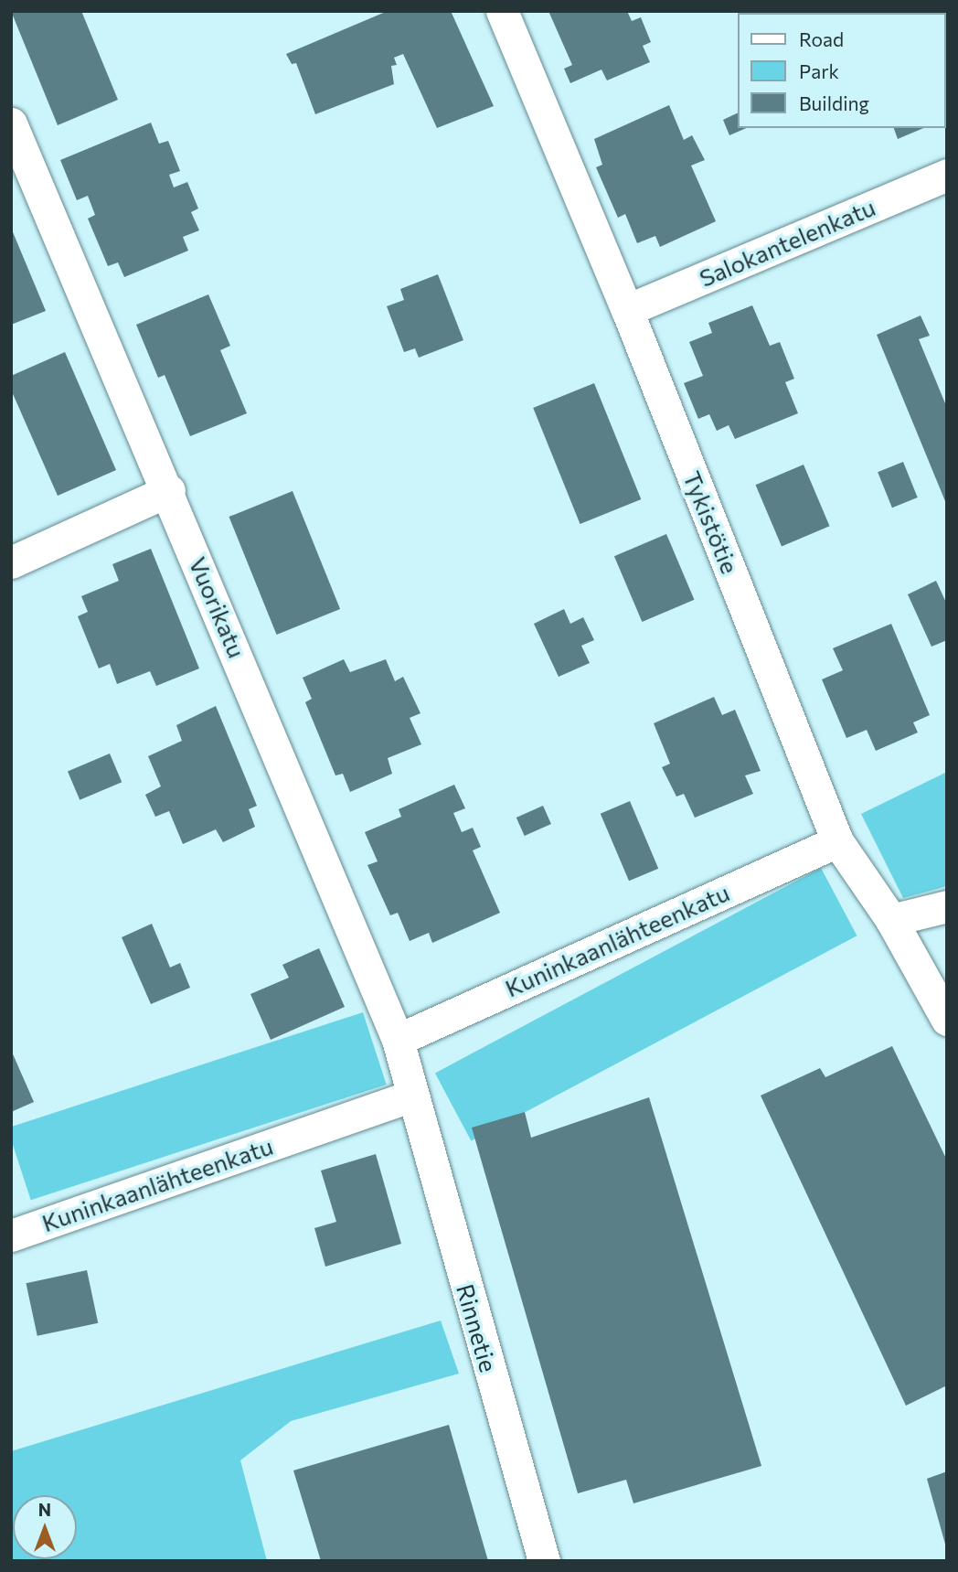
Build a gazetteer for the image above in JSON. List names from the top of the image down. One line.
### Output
{"streets":{"street":["Salokantelenkatu","Tykistötie","Vuorikatu","Kuninkaanlähteenkatu","Rinnetie"]},"crossings":[["Salokantelenkatu","Tykistötie"],["Tykistötie","Kuninkaanlähteenkatu"],["Vuorikatu","Kuninkaanlähteenkatu"],["Vuorikatu","Rinnetie"],["Kuninkaanlähteenkatu","Rinnetie"]],"legend":["Road","Park","Building"],"north":"top"}
